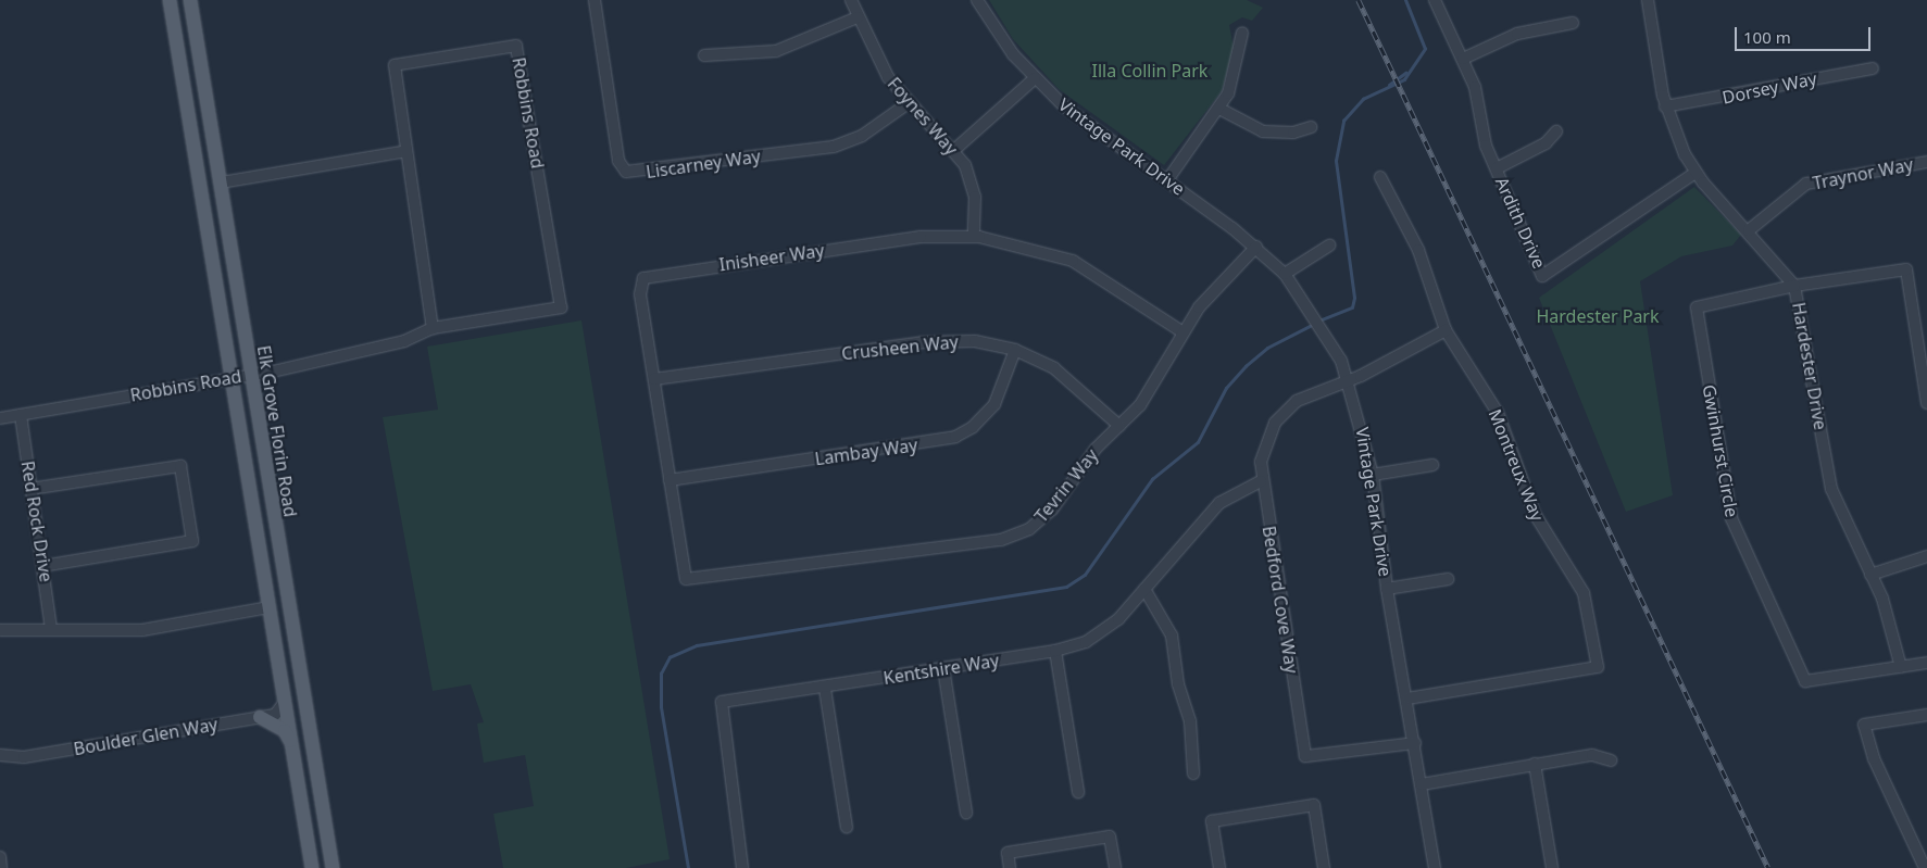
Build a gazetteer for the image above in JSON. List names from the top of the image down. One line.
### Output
{"streets":{"main road":["Elk Grove Florin Road"],"street":["Dorsey Way","Robbins Road","Foynes Way","Vintage Park Drive","Liscarney Way","Traynor Way","Ardith Drive","Inisheer Way","Crusheen Way","Hardester Drive","Gwinhurst Circle","Lambay Way","Montreux Way","Tevrin Way","Red Rock Drive","Bedford Cove Way","Kentshire Way","Boulder Glen Way"]},"crossings":[["Dorsey Way","Hardester Drive"],["Robbins Road","Elk Grove Florin Road"],["Robbins Road","Red Rock Drive"],["Foynes Way","Liscarney Way"],["Foynes Way","Inisheer Way"],["Vintage Park Drive","Montreux Way"],["Vintage Park Drive","Tevrin Way"],["Vintage Park Drive","Bedford Cove Way"],["Traynor Way","Hardester Drive"],["Ardith Drive","Hardester Drive"],["Inisheer Way","Crusheen Way"],["Inisheer Way","Lambay Way"],["Inisheer Way","Tevrin Way"],["Crusheen Way","Lambay Way"],["Crusheen Way","Tevrin Way"],["Hardester Drive","Gwinhurst Circle"],["Elk Grove Florin Road","Boulder Glen Way"],["Montreux Way","Bedford Cove Way"],["Bedford Cove Way","Kentshire Way"]],"parks":["Illa Collin Park","Hardester Park"],"scale_bar":"100 m"}
